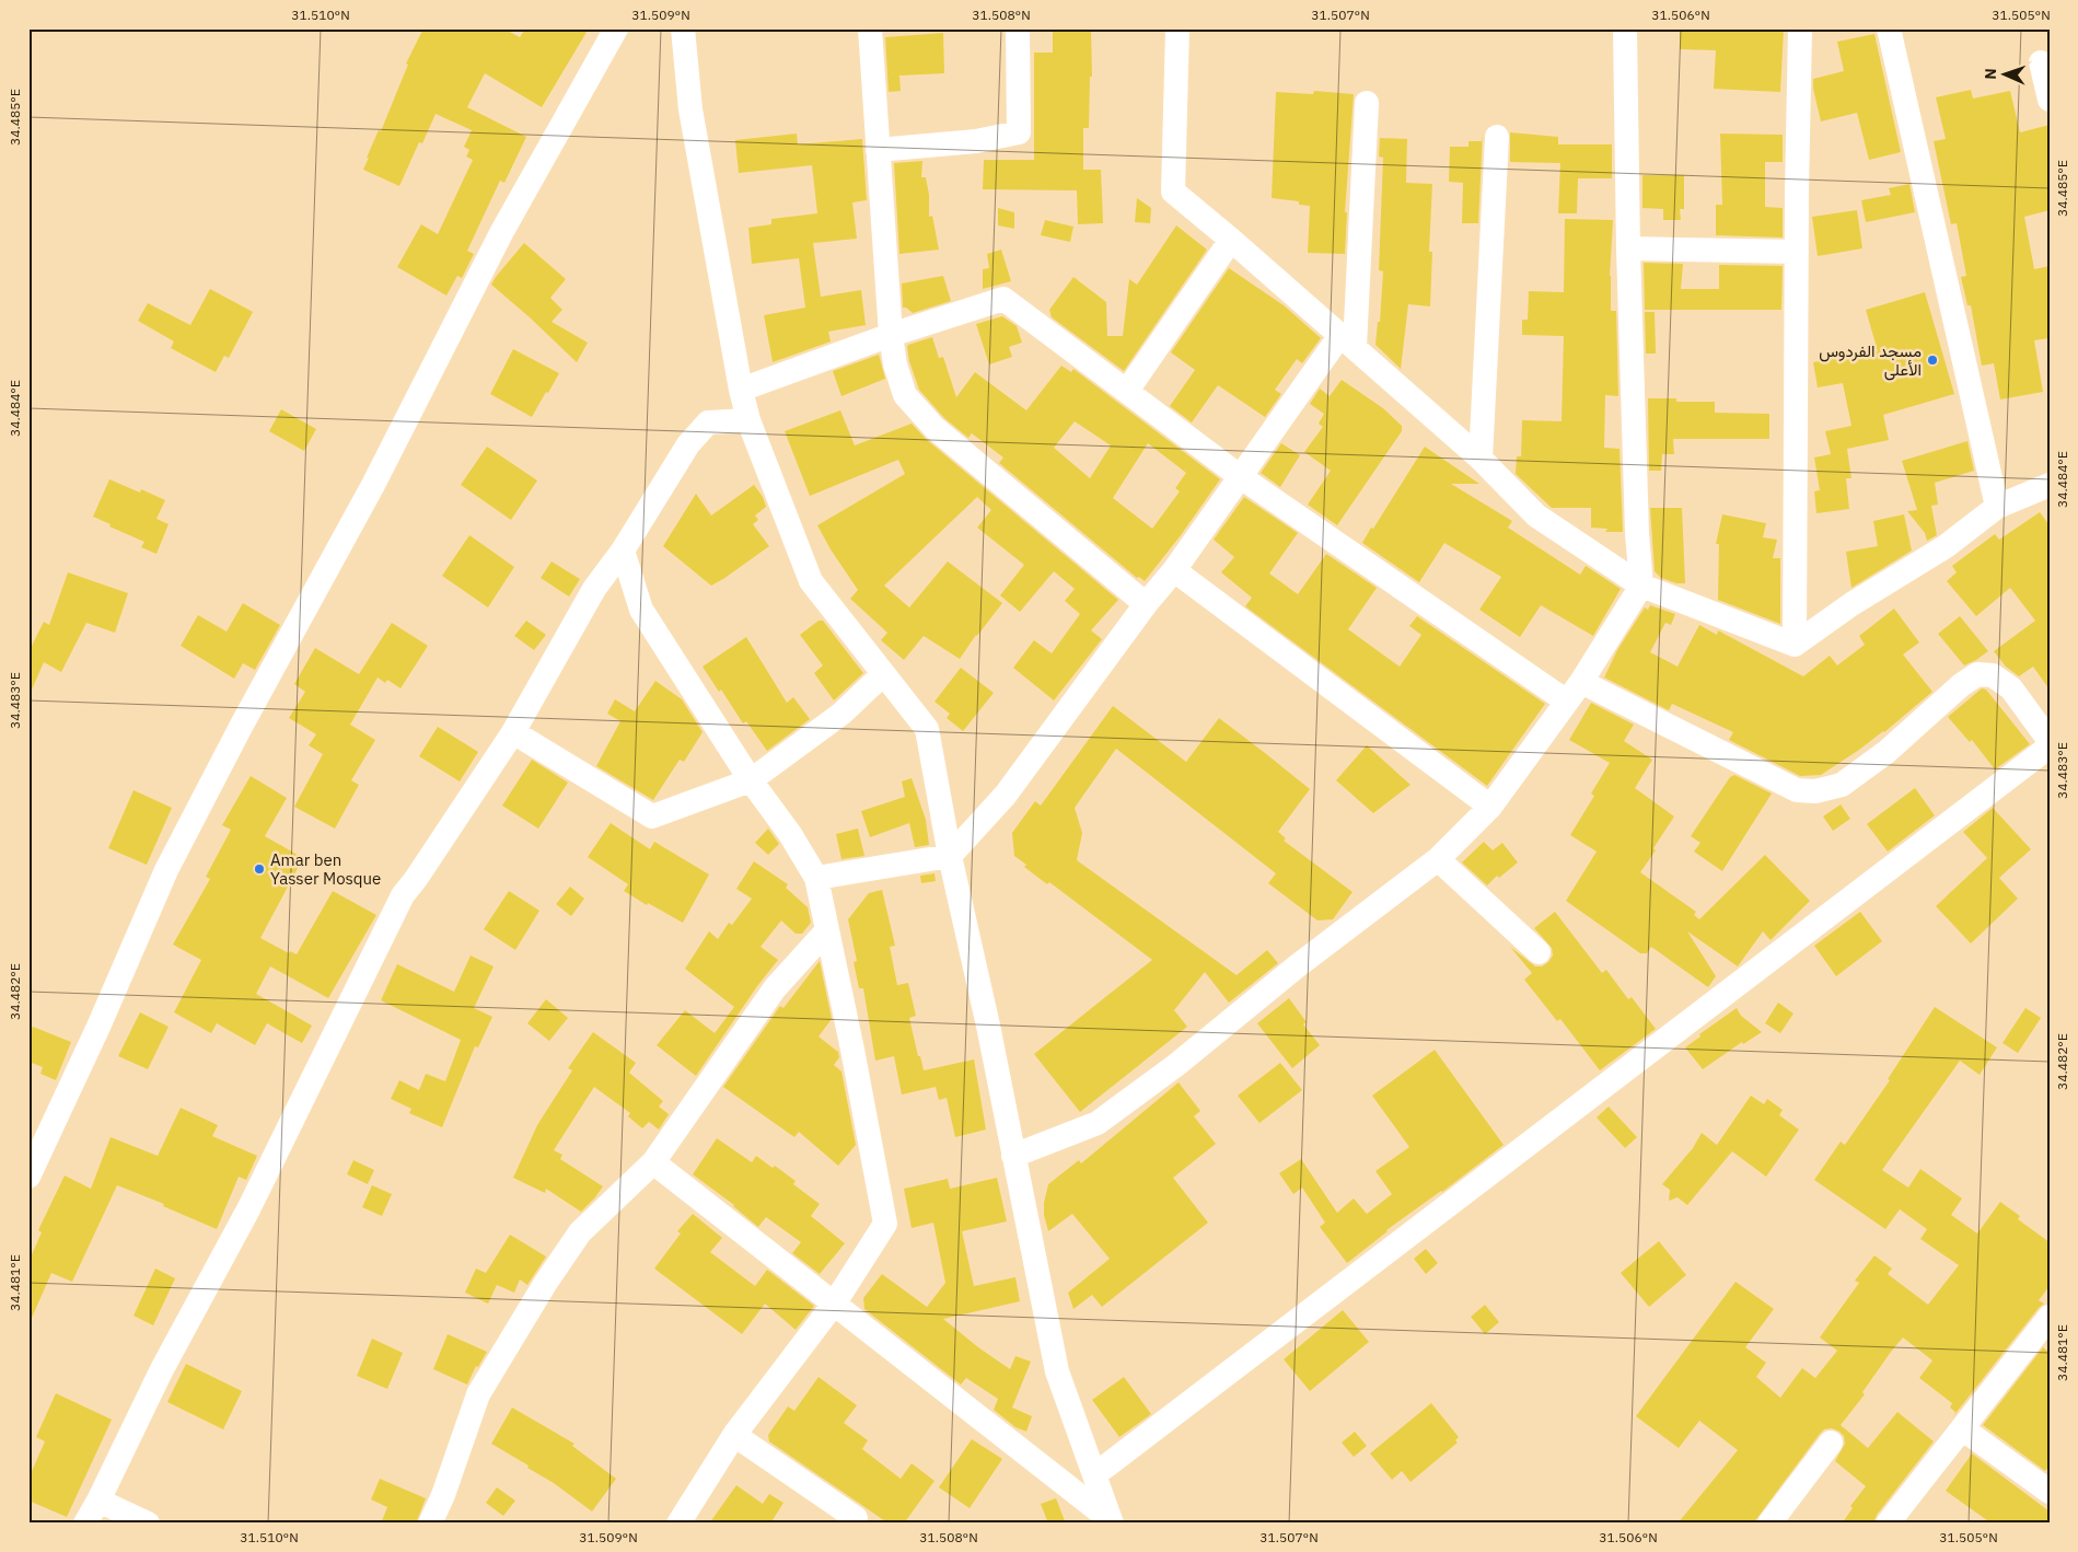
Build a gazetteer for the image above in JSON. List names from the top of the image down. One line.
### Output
{"places":["مسجد الفردوس الأعلى","Amar ben Yasser Mosque"],"north":"left","coordinates":["31.510°N","31.509°N","31.508°N","31.507°N","31.506°N","31.505°N","34.485°E","34.484°E","34.483°E","34.482°E","34.481°E"]}
